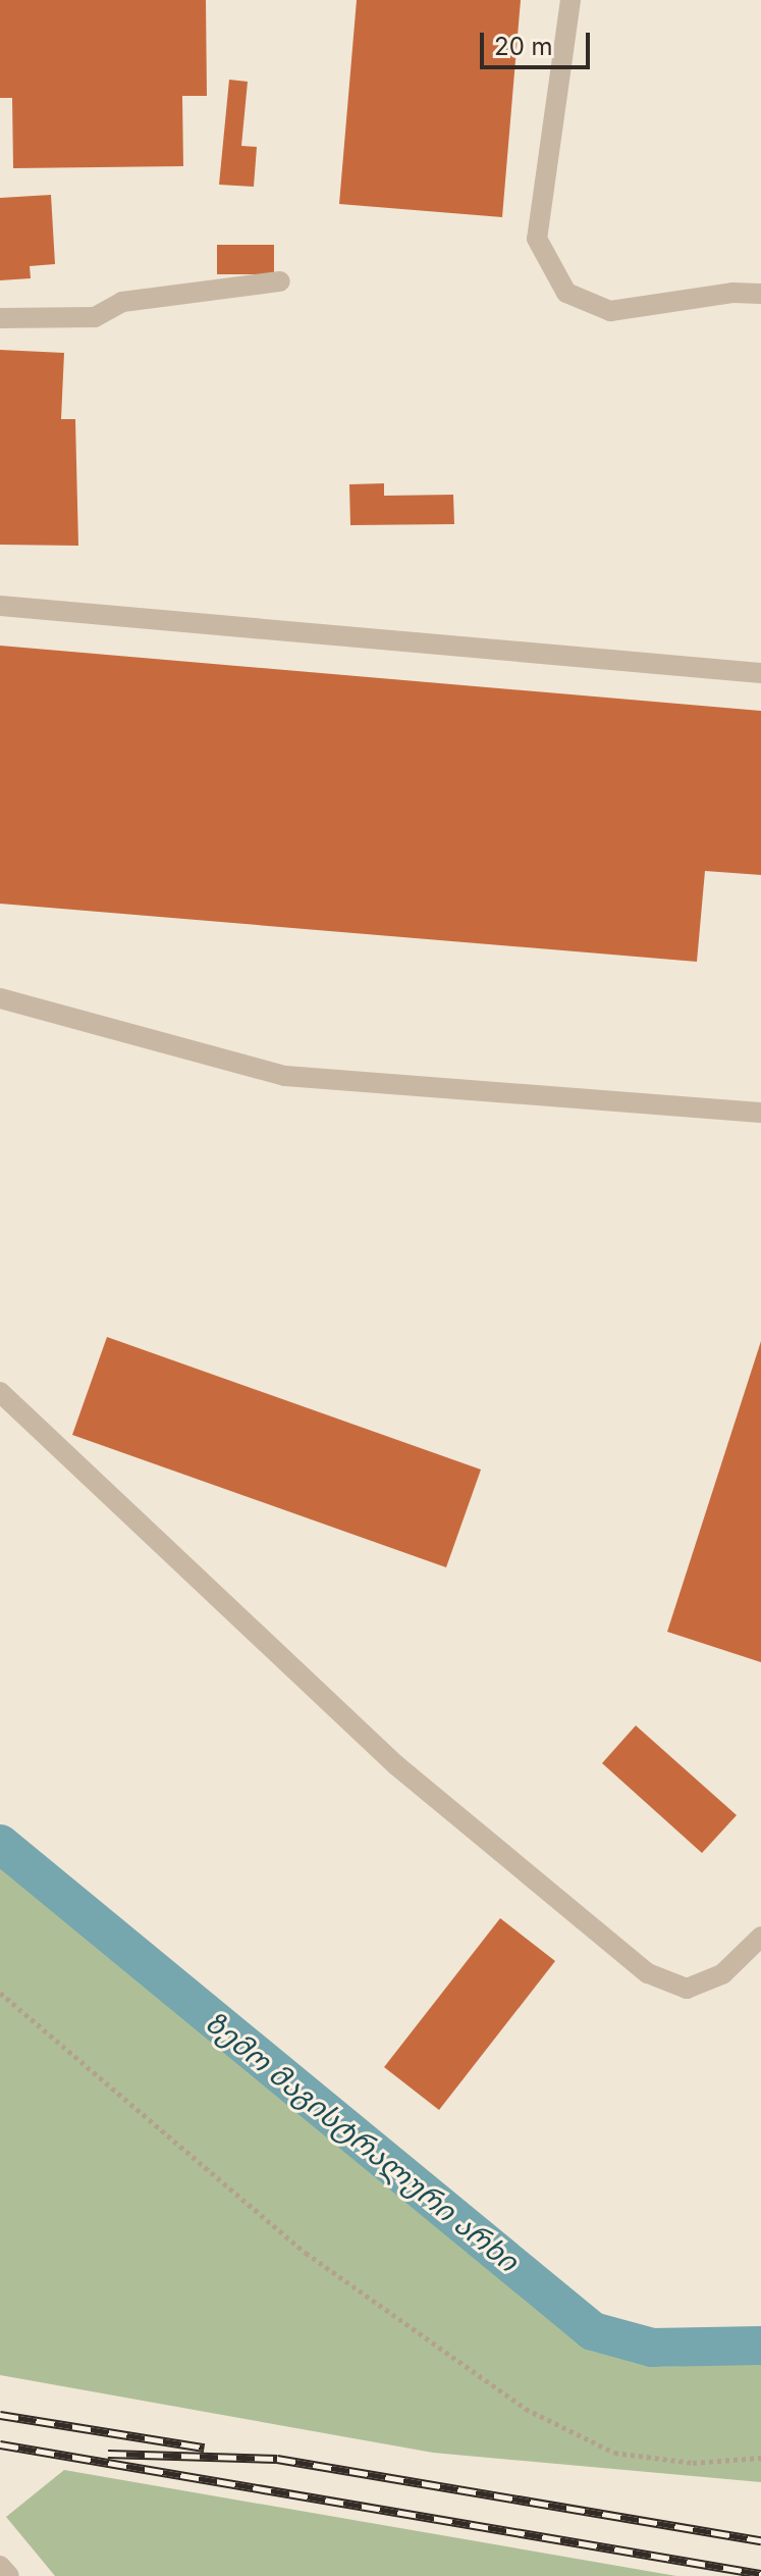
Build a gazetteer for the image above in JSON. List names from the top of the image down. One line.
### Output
{"water":["ზემო მაგისტრალური არხი"],"scale_bar":"20 m"}
